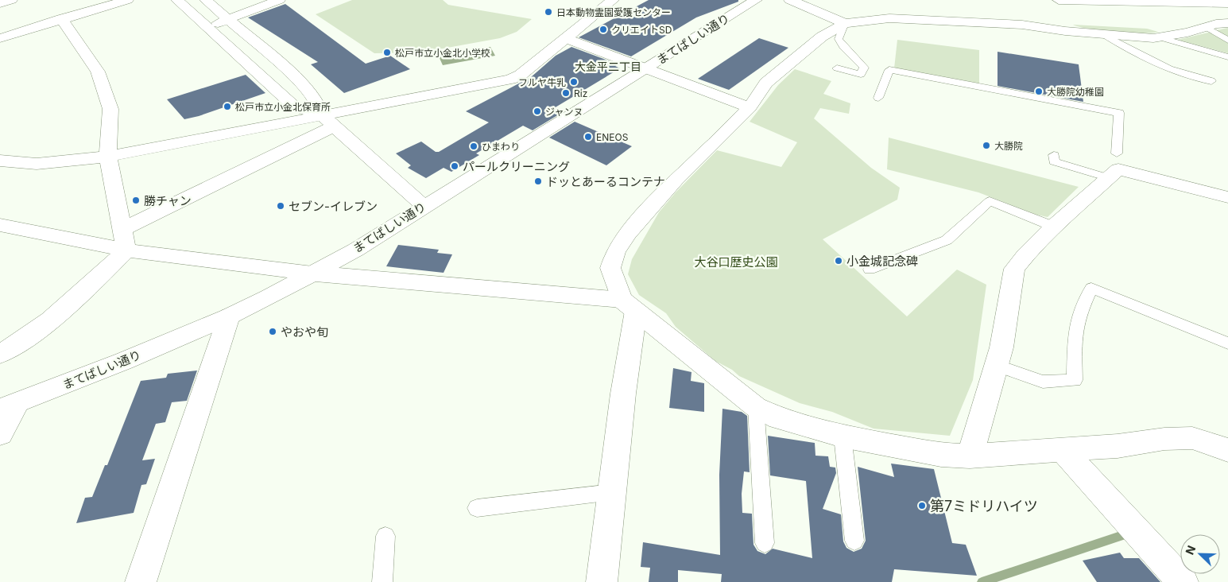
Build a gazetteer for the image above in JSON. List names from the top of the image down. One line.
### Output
{"streets":{"street":["まてばしい通り"]},"districts":["大金平二丁目"],"parks":["大谷口歴史公園"],"places":["日本動物霊園愛護センター","クリエイトSD","松戸市立小金北小学校","フルヤ牛乳","大勝院幼稚園","Riz","松戸市立小金北保育所","ジャンヌ","ENEOS","大勝院","ひまわり","パールクリーニング","ドッとあーるコンテナ","勝チャン","セブン-イレブン","小金城記念碑","やおや旬","第7ミドリハイツ"],"north":"top left"}
